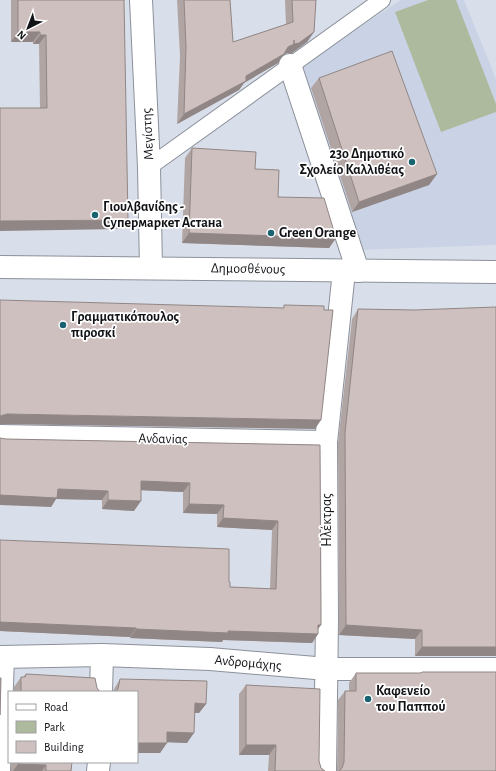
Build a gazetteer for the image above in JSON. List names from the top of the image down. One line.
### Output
{"streets":{"street":["Μεγίστης","Δημοσθένους","Ανδανiας","Ηλέκτρας","Ανδρομάχης"]},"crossings":[["Μεγίστης","Δημοσθένους"],["Δημοσθένους","Ηλέκτρας"],["Ανδανiας","Ηλέκτρας"],["Ηλέκτρας","Ανδρομάχης"]],"places":["23ο Δημοτικό Σχολείο Καλλιθέας","Γιουλβανίδης - Супермаркет Астана","Green Orange","Γραμματικόπουλος πιροσκί","Καφενείο του Παππού"],"legend":["Road","Park","Building"],"north":"bottom left"}
